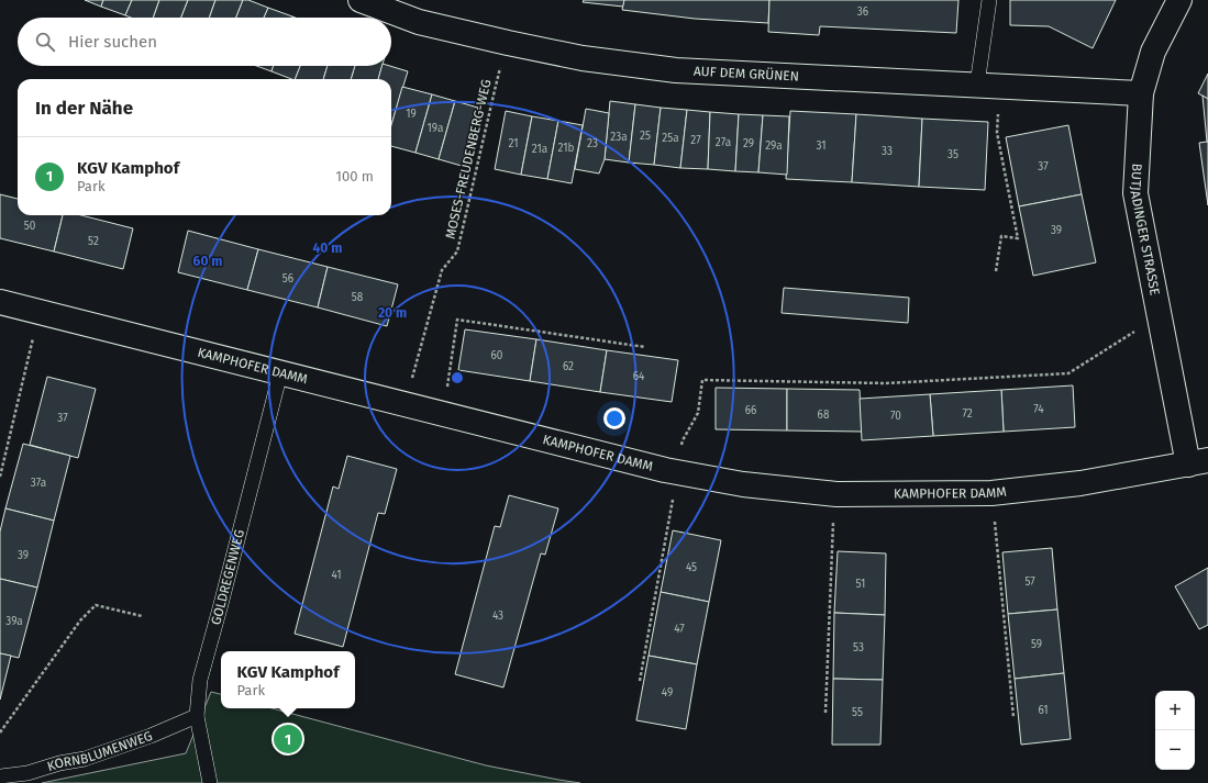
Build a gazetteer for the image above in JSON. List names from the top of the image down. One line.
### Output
{"streets":{"street":["AUF DEM GRÜNEN","BUTJADINGER STRASSE","KAMPHOFER DAMM"],"lane":["GOLDREGENWEG","KORNBLUMENWEG"],"path":["MOSES-FREUDENBERG-WEG"]},"crossings":[["AUF DEM GRÜNEN","MOSES-FREUDENBERG-WEG"],["AUF DEM GRÜNEN","BUTJADINGER STRASSE"],["MOSES-FREUDENBERG-WEG","KAMPHOFER DAMM"],["BUTJADINGER STRASSE","KAMPHOFER DAMM"],["KAMPHOFER DAMM","GOLDREGENWEG"],["GOLDREGENWEG","KORNBLUMENWEG"]],"house_numbers":["36","19","19a","25","23a","25a","27","27a","21","23","29","29a","31","21b","21a","33","35","37","50","39","52","56","58","60","62","64","74","66","72","68","70","37","37a","39","45","41","57","51","43","39a","47","59","53","49","61","55"],"page":{"search":"Hier suchen","heading":"In der Nähe","list":[{"mark":"1","name":"KGV Kamphof","note":"Park","value":"100 m"}],"popup":["KGV Kamphof","Park"],"map_buttons":["+","−"],"pins":"1"},"rings":["40 m","60 m","20 m"]}
